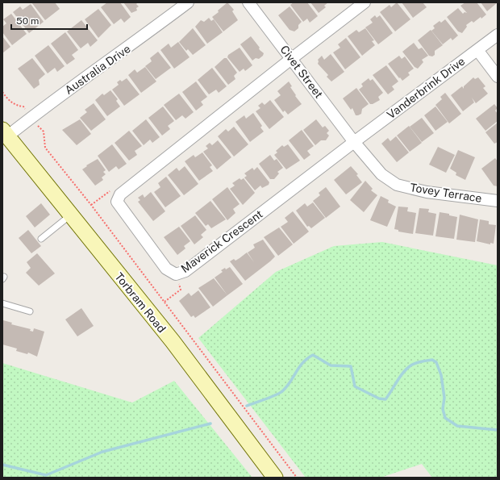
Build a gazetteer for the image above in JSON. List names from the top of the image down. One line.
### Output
{"streets":{"main road":["Torbram Road"],"street":["Australia Drive","Civet Street","Vanderbrink Drive","Tovey Terrace","Maverick Crescent"]},"crossings":[["Australia Drive","Torbram Road"],["Civet Street","Vanderbrink Drive"],["Civet Street","Tovey Terrace"],["Civet Street","Maverick Crescent"],["Vanderbrink Drive","Tovey Terrace"],["Vanderbrink Drive","Maverick Crescent"],["Tovey Terrace","Maverick Crescent"]],"scale_bar":"50 m"}
